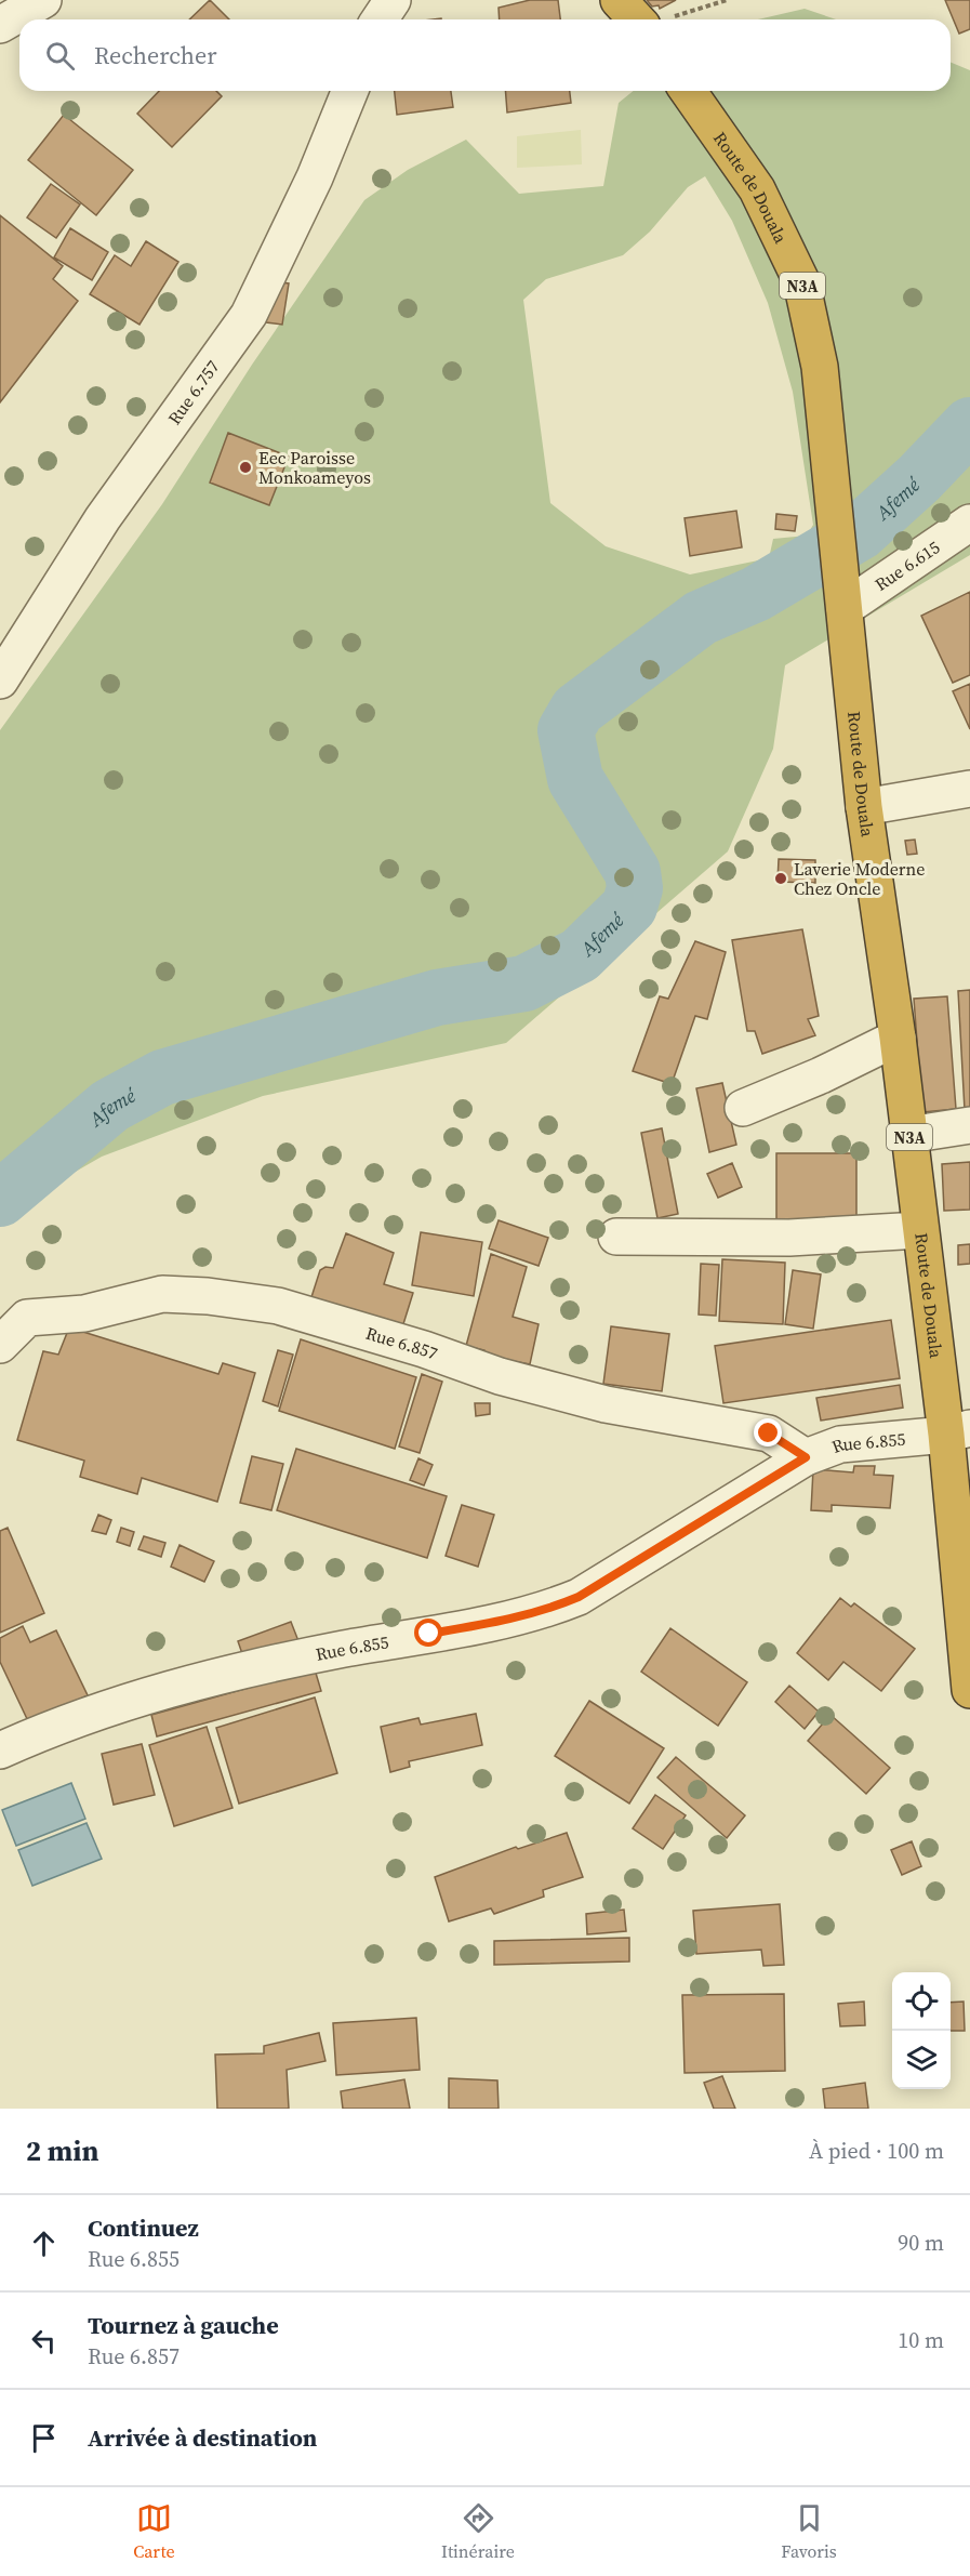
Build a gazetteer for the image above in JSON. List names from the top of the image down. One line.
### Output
{"streets":{"highway":["Route de Douala","N3A"],"street":["Rue 6.757","Rue 6.615","Rue 6.857","Rue 6.855"]},"crossings":[["Route de Douala","Rue 6.615"],["Route de Douala","Rue 6.855"],["Rue 6.857","Rue 6.855"]],"water":["Afemé"],"places":["Eec Paroisse Monkoameyos","Laverie Moderne Chez Oncle"],"page":{"search":"Rechercher","heading":["2 min","À pied · 100 m"],"list":[["Continuez","Rue 6.855","90 m"],["Tournez à gauche","Rue 6.857","10 m"],"Arrivée à destination"],"nav":["Carte","Itinéraire","Favoris"]}}
